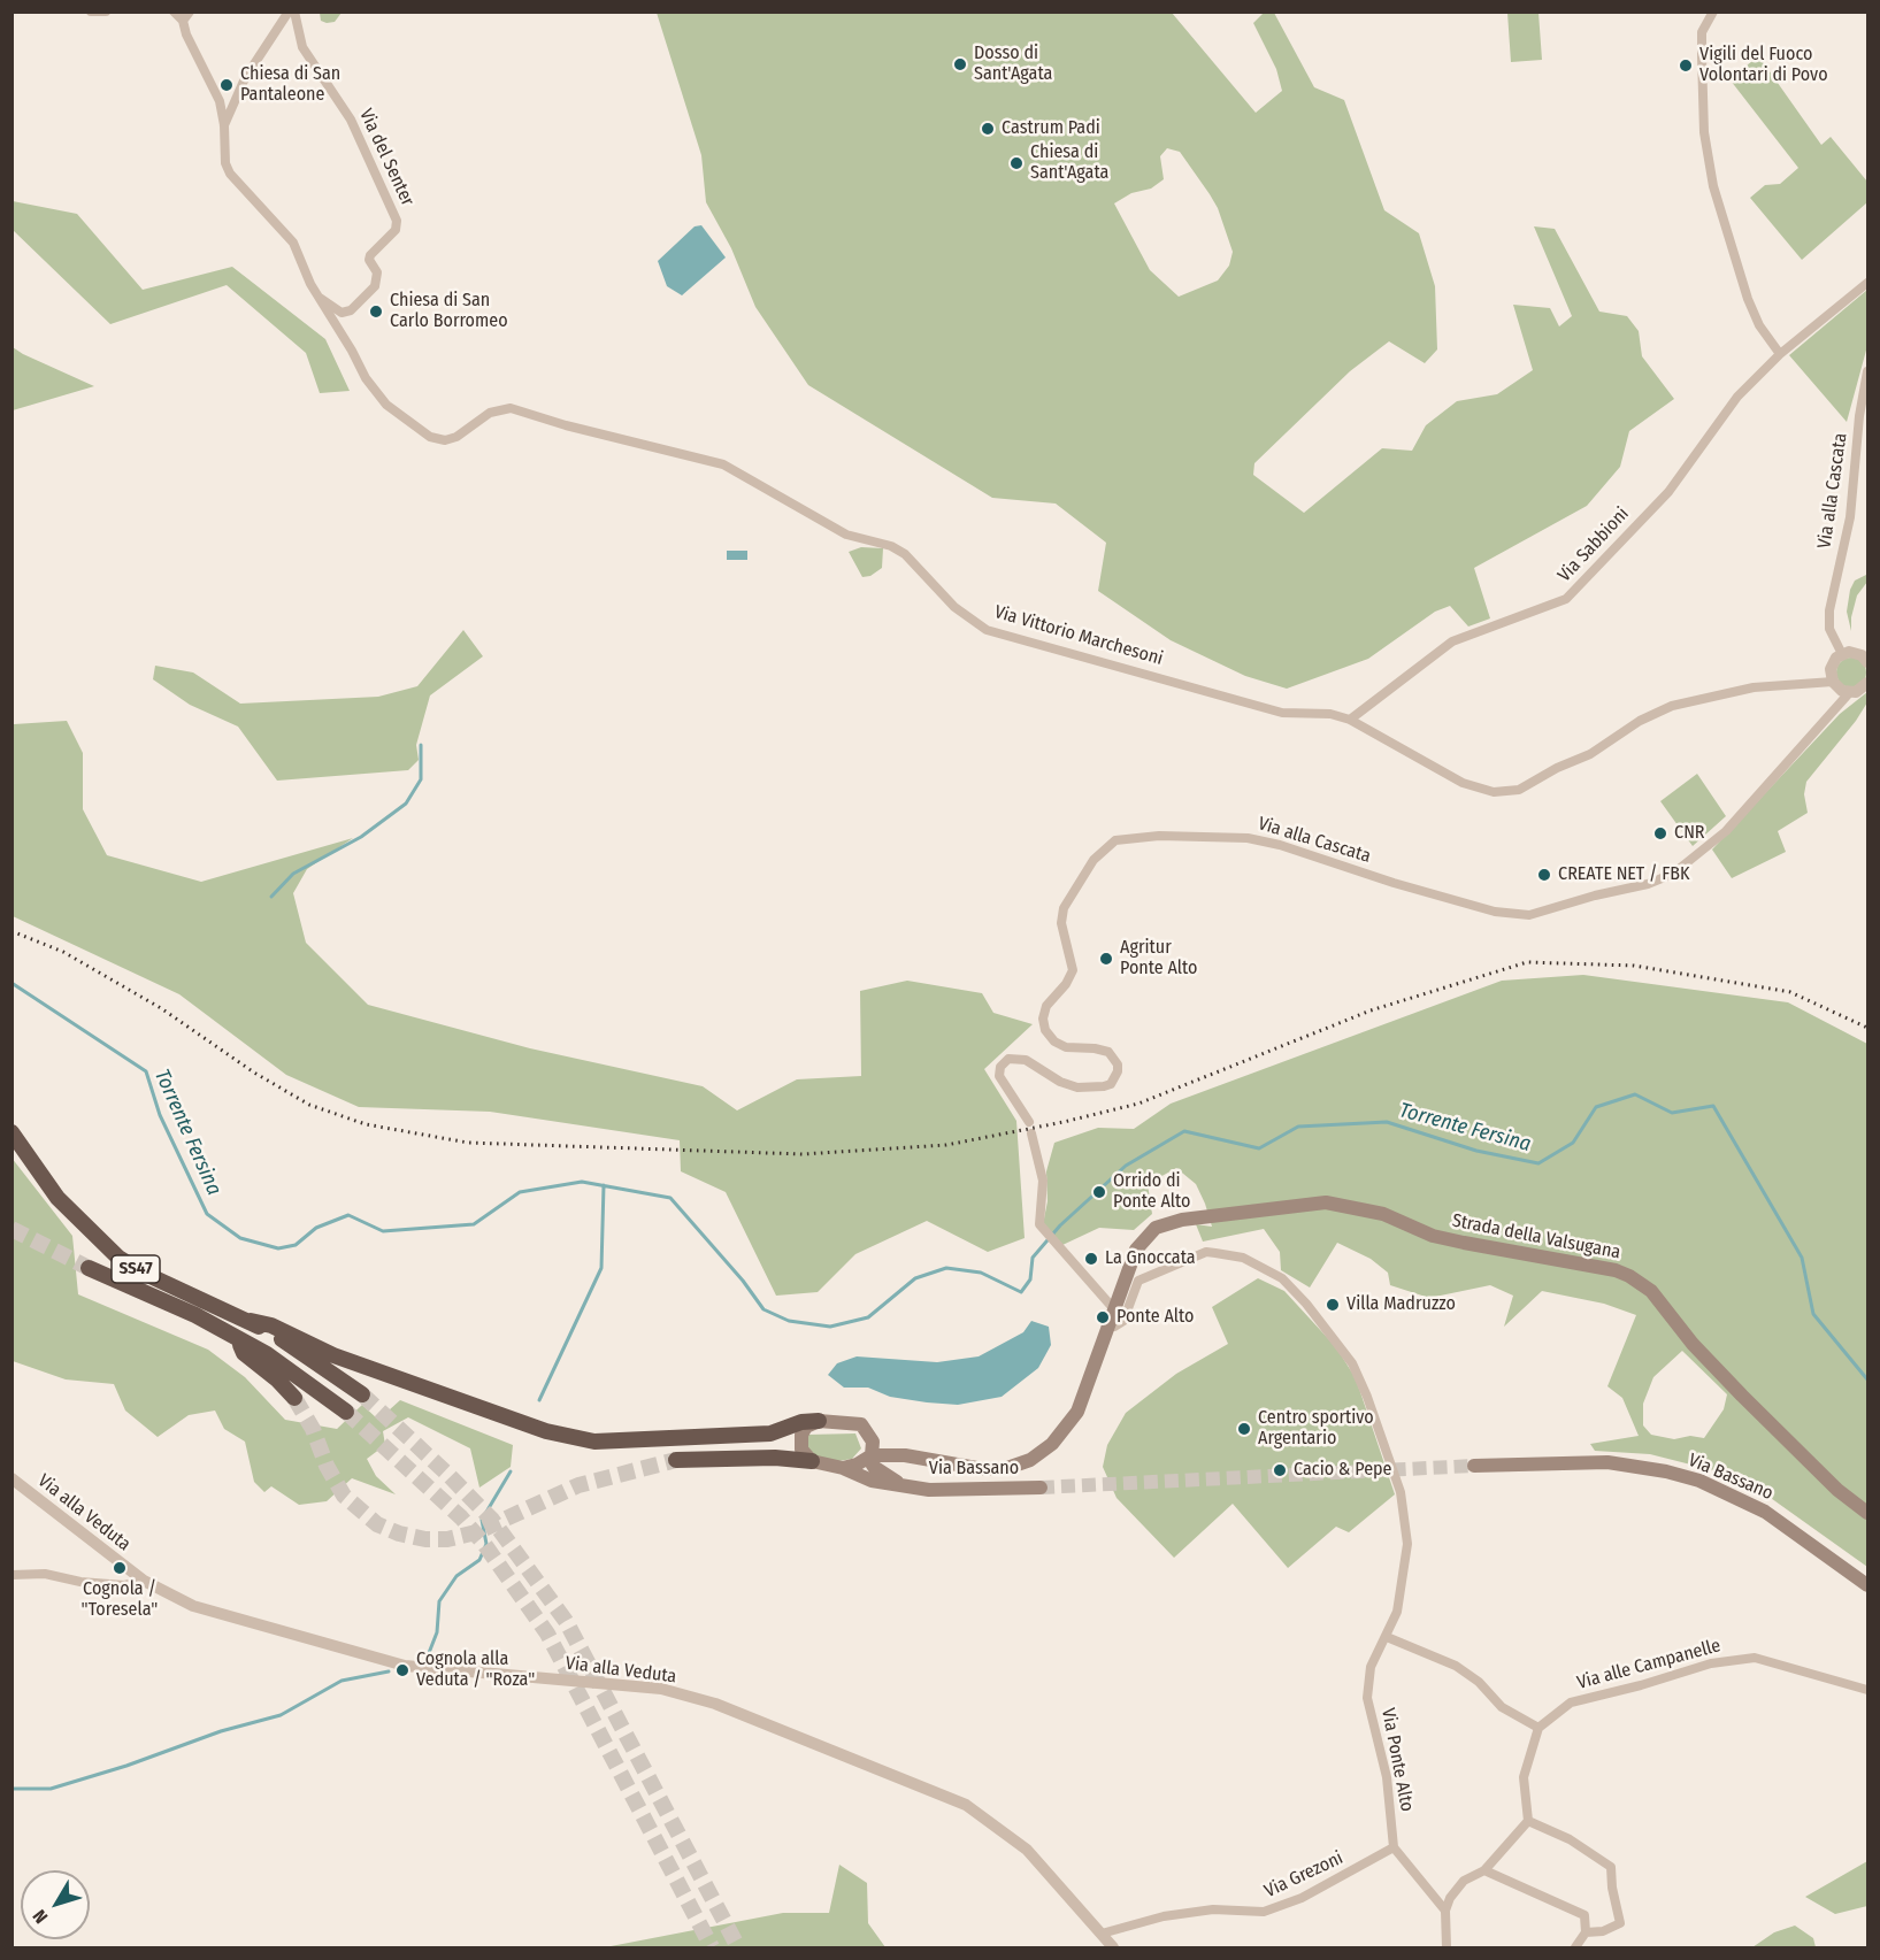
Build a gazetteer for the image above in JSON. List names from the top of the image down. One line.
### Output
{"streets":{"highway":["SS47"],"main road":["Strada della Valsugana","Via Bassano"],"street":["Via del Senter","Via alla Cascata","Via Sabbioni","Via Vittorio Marchesoni","Via alla Veduta","Via alle Campanelle","Via Ponte Alto","Via Grezoni"]},"crossings":[["Via del Senter","Via Vittorio Marchesoni"],["Via Sabbioni","Via Vittorio Marchesoni"],["Strada della Valsugana","Via Bassano"],["Strada della Valsugana","Via Ponte Alto"],["Via alla Veduta","Via Grezoni"],["Via Ponte Alto","Via Grezoni"]],"water":["Torrente Fersina"],"places":["Dosso di Sant'Agata","Vigili del Fuoco Volontari di Povo","Chiesa di San Pantaleone","Castrum Padi","Chiesa di Sant'Agata","Chiesa di San Carlo Borromeo","CNR","CREATE NET / FBK","Agritur Ponte Alto","Orrido di Ponte Alto","La Gnoccata","Villa Madruzzo","Ponte Alto","Centro sportivo Argentario","Cacio & Pepe","Cognola / \"Toresela\"","Cognola alla Veduta / \"Roza\""],"north":"bottom left"}
